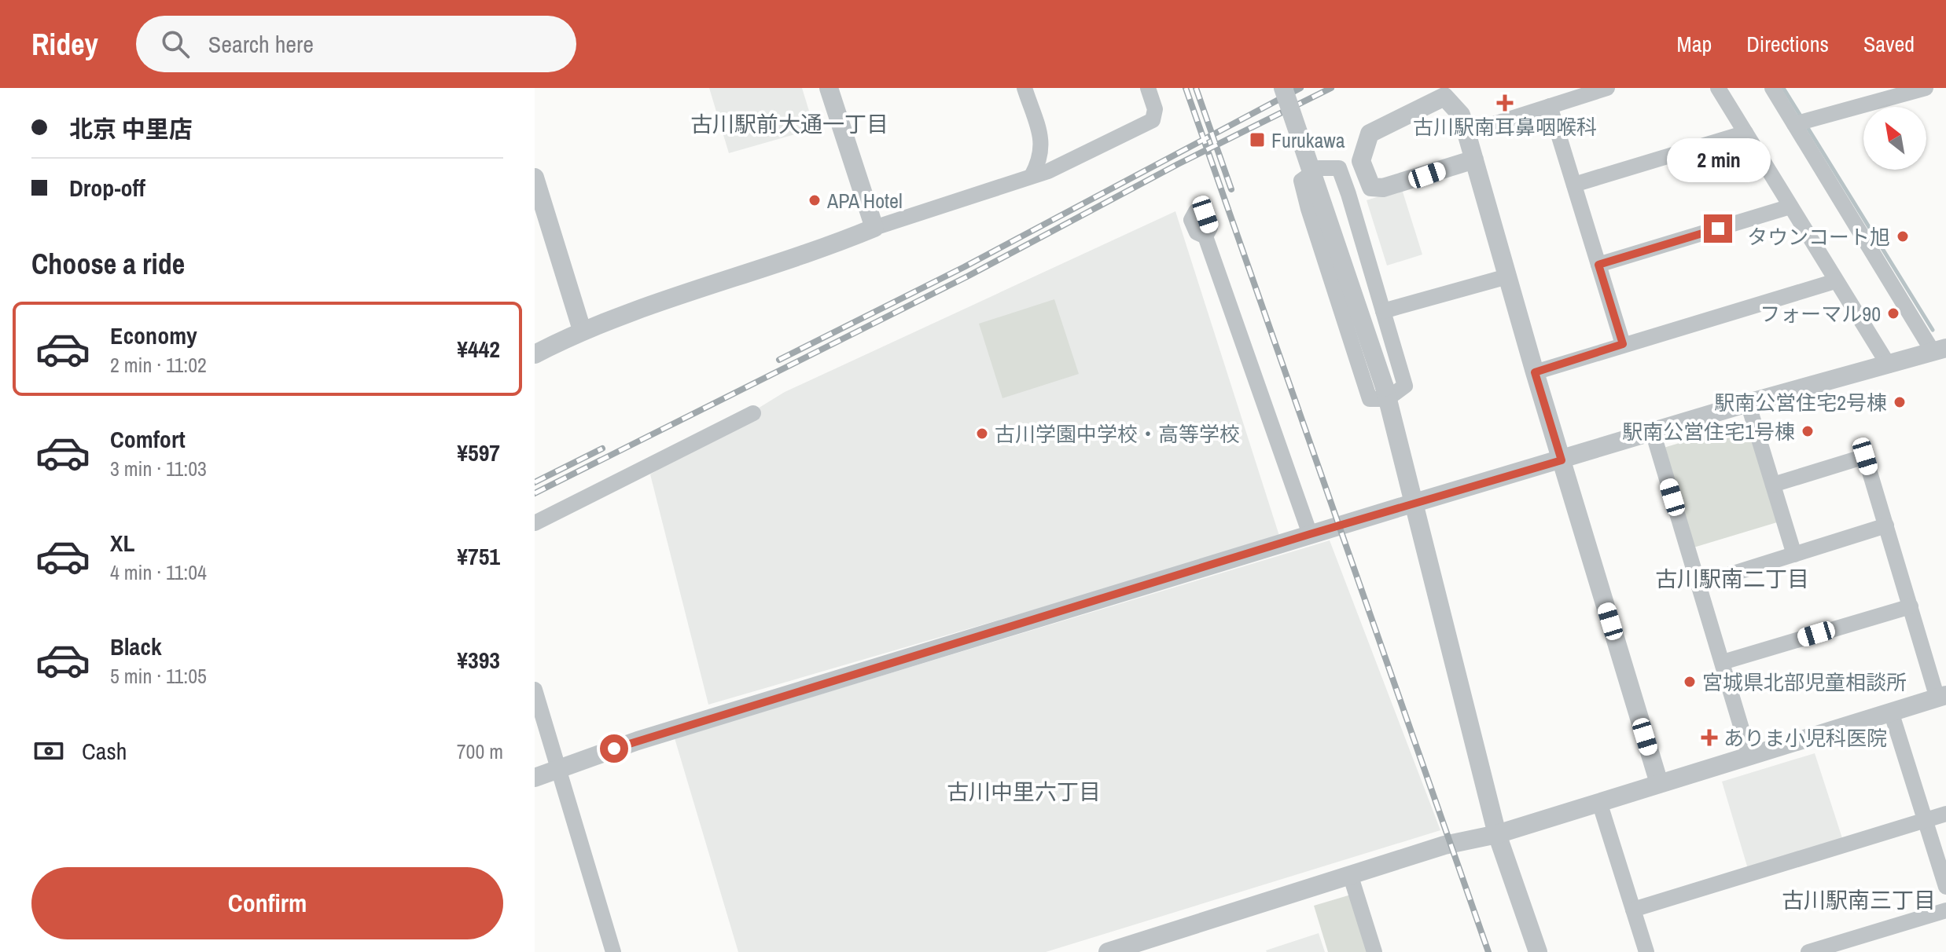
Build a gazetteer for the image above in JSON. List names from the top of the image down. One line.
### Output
{"districts":["古川駅前大通一丁目","古川駅南二丁目","古川中里六丁目","古川駅南三丁目"],"places":{"health":["古川駅南耳鼻咽喉科","ありま小児科医院"],"transit":["Furukawa"],"other":["APA Hotel","タウンコート旭","フォーマル90","駅南公営住宅2号棟","駅南公営住宅1号棟","古川学園中学校・高等学校","宮城県北部児童相談所"]},"north":"top left","page":{"header":"Ridey","search":"Search here","nav":["Map","Directions","Saved"],"banner":["北京 中里店","Drop-off"],"bubble":"2 min","heading":"Choose a ride","list":[{"name":"Economy","note":"2 min · 11:02","value":"¥442"},{"name":"Comfort","note":"3 min · 11:03","value":"¥597"},{"name":"XL","note":"4 min · 11:04","value":"¥751"},{"name":"Black","note":"5 min · 11:05","value":"¥393"}],"pay":["Cash","700 m"],"buttons":"Confirm"}}
